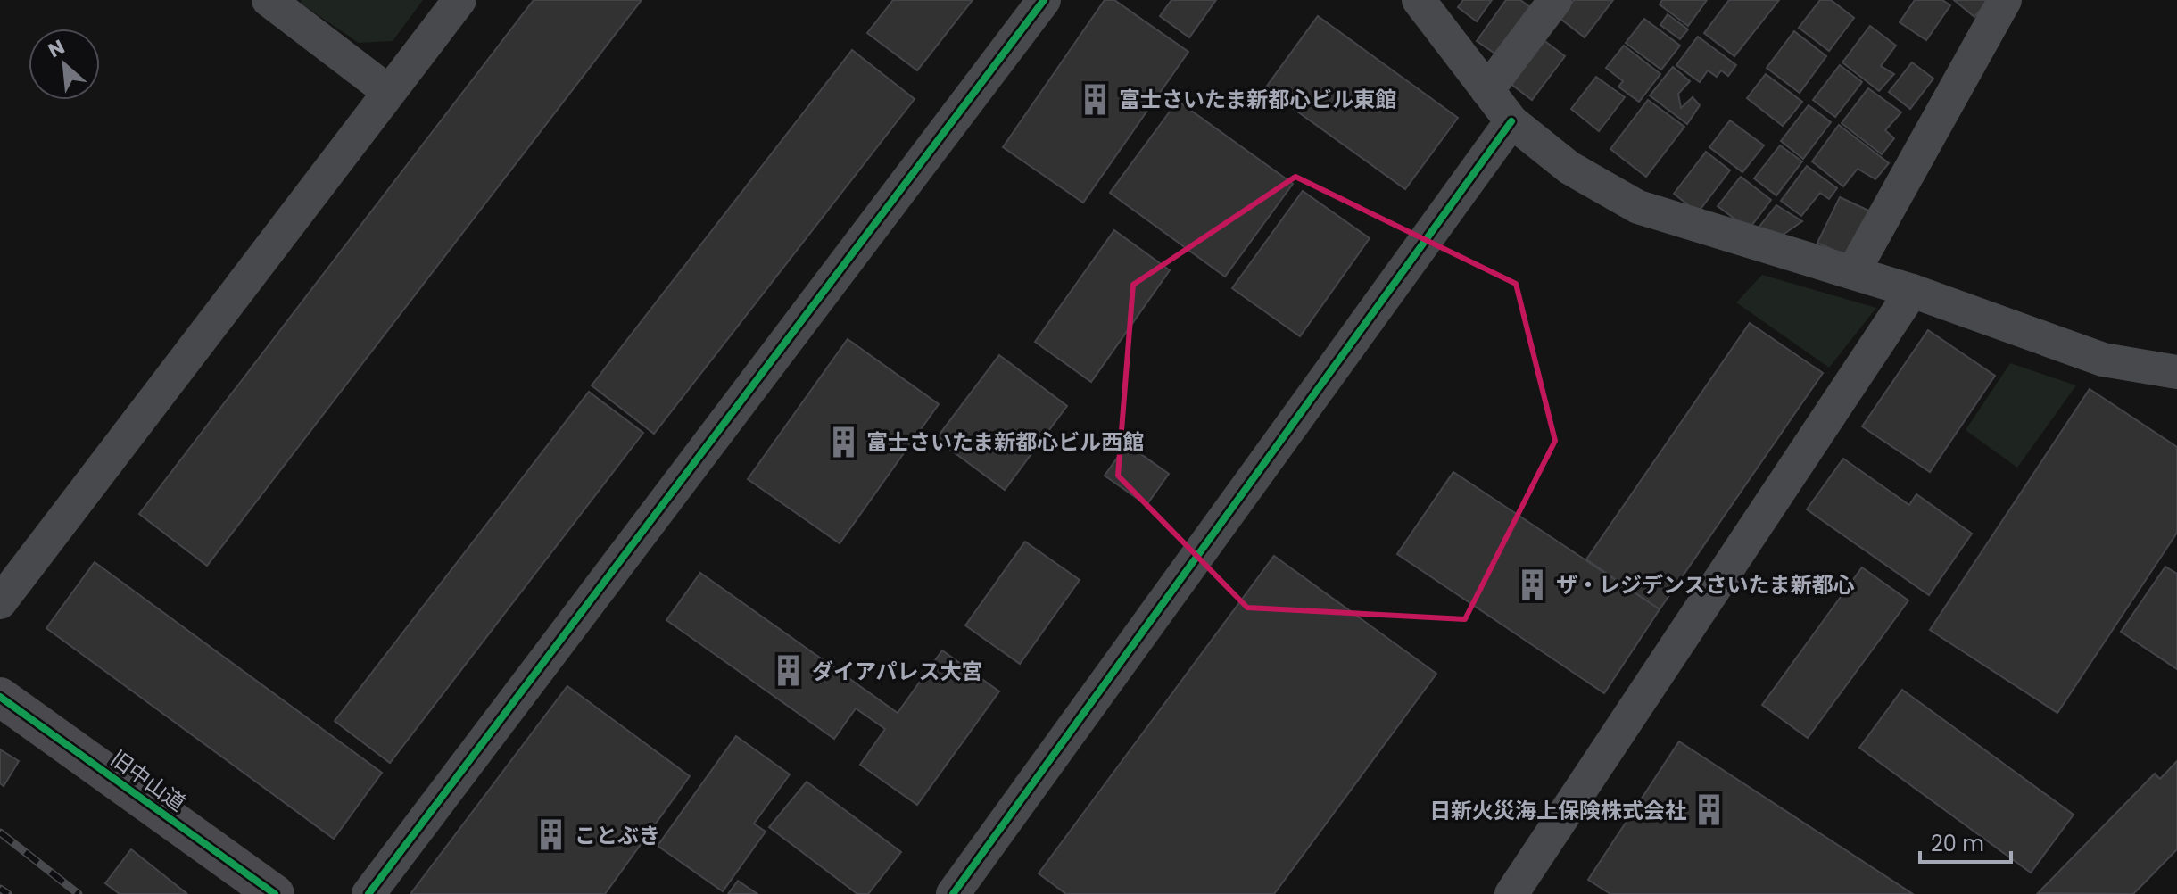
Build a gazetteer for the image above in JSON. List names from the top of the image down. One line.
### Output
{"streets":{"main road":["旧中山道"]},"places":{"building":["富士さいたま新都心ビル東館","富士さいたま新都心ビル西館","ザ・レジデンスさいたま新都心","ダイアパレス大宮","日新火災海上保険株式会社","ことぶき"]},"scale_bar":"20 m","north":"top left"}
